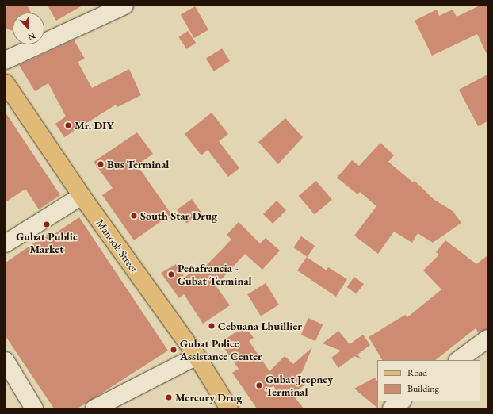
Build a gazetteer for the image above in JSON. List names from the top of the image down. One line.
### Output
{"streets":{"main road":["Manook Street"]},"places":["Mr. DIY","Bus Terminal","South Star Drug","Gubat Public Market","Peñafrancia - Gubat Terminal","Cebuana Lhuillier","Gubat Police Assistance Center","Gubat Jeepney Terminal","Mercury Drug"],"legend":["Road","Building"],"north":"bottom"}
